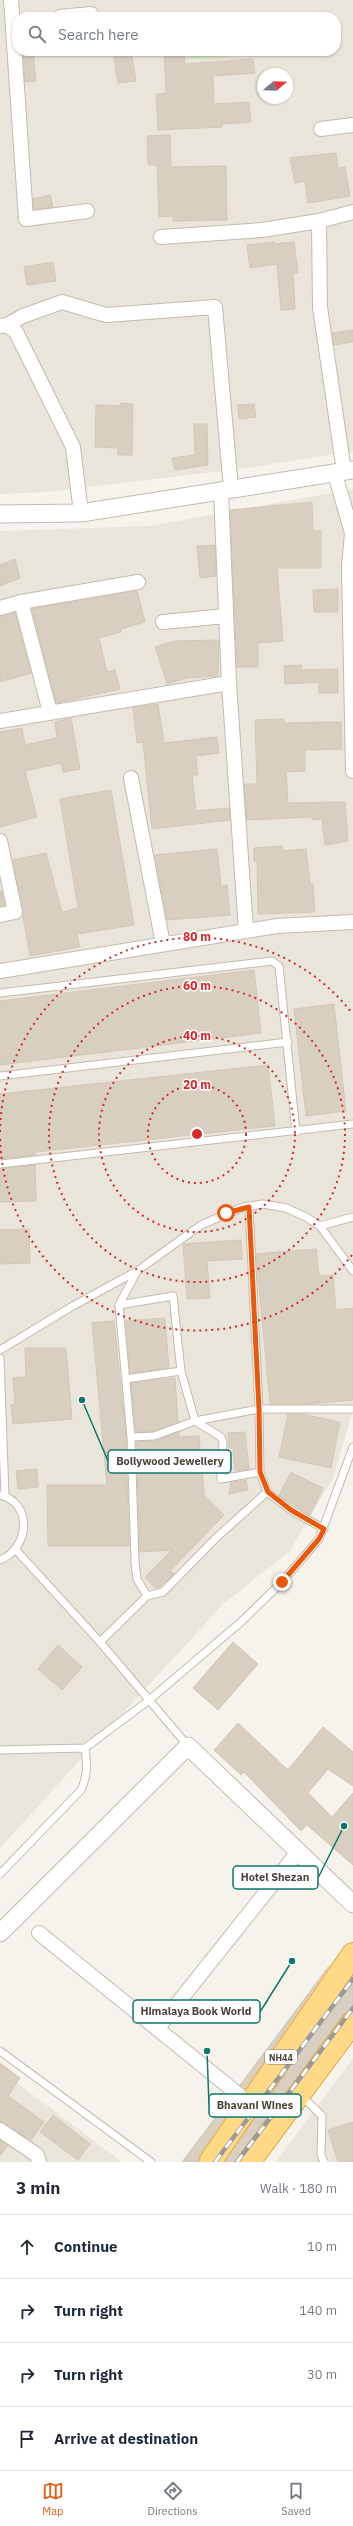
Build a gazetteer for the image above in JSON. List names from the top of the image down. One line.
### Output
{"streets":{"highway":["NH44"]},"places":["Bollywood Jewellery","Hotel Shezan","Himalaya Book World","Bhavani Wines"],"north":"right","page":{"search":"Search here","heading":["3 min","Walk · 180 m"],"list":[["Continue","10 m"],["Turn right","140 m"],["Turn right","30 m"],"Arrive at destination"],"nav":["Map","Directions","Saved"]},"rings":["80 m","60 m","40 m","20 m"]}
